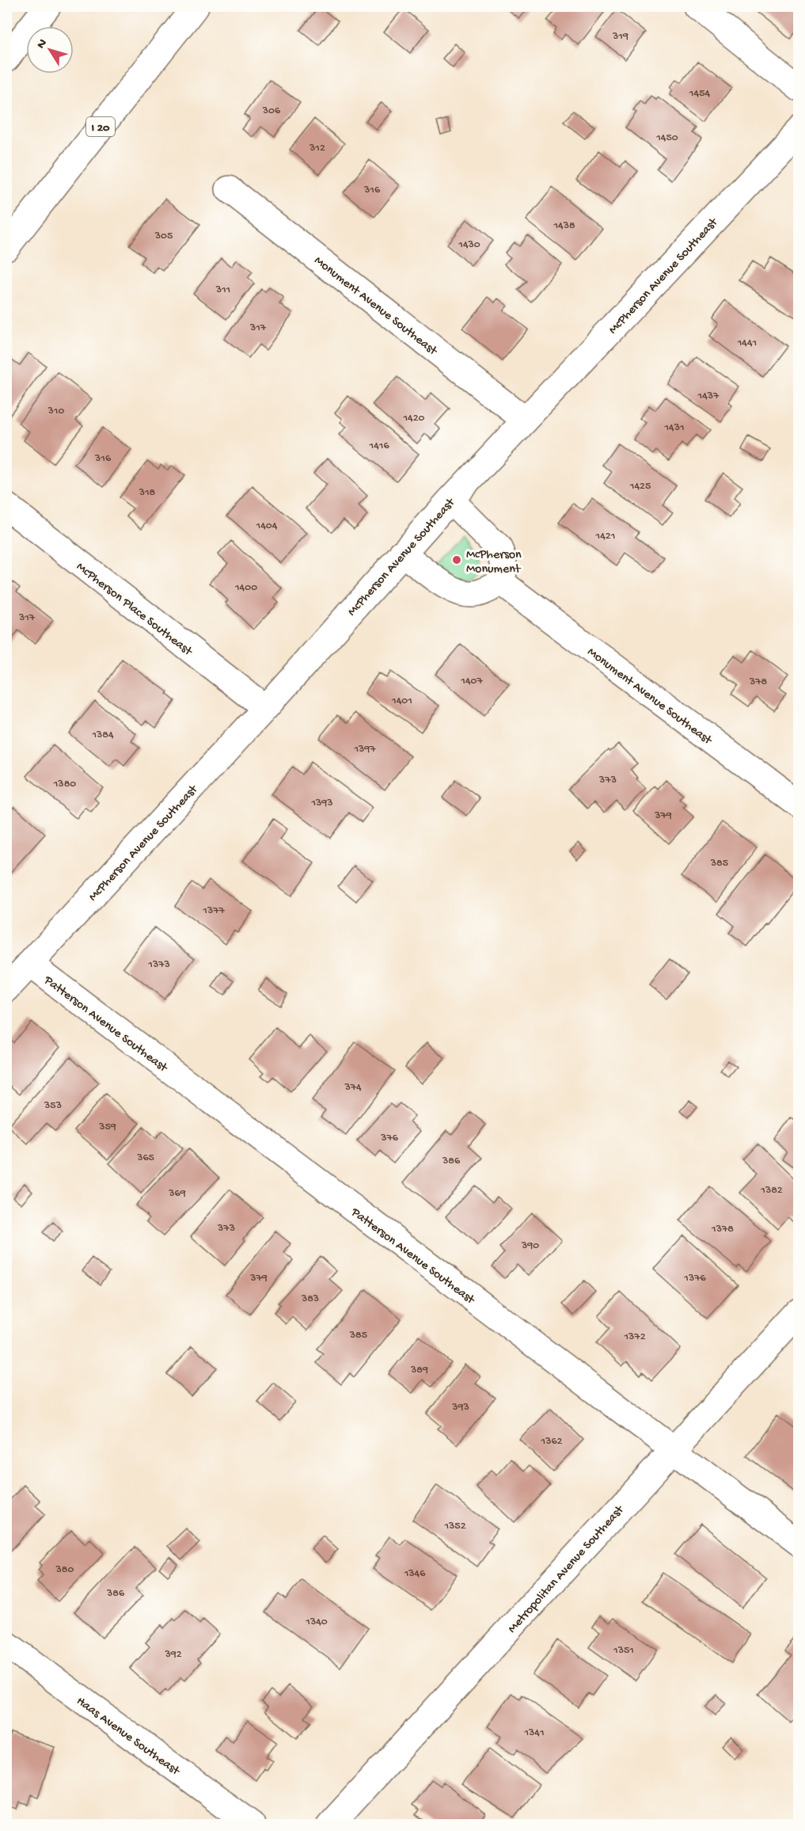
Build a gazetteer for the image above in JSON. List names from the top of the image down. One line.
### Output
{"streets":{"main road":["I 20","McPherson Avenue Southeast","Monument Avenue Southeast","McPherson Place Southeast","Patterson Avenue Southeast","Metropolitan Avenue Southeast","Haas Avenue Southeast"]},"crossings":[["McPherson Avenue Southeast","Monument Avenue Southeast"],["McPherson Avenue Southeast","McPherson Place Southeast"],["McPherson Avenue Southeast","Patterson Avenue Southeast"],["Patterson Avenue Southeast","Metropolitan Avenue Southeast"]],"places":["McPherson Monument"],"house_numbers":["319","1454","306","1450","312","316","1438","305","1430","311","317","1441","1437","310","1420","1431","1416","316","1425","318","1404","1421","1400","317","1407","378","1401","1384","1397","373","1380","1393","379","385","1377","1373","374","353","359","376","365","386","1382","369","373","1378","390","379","1376","383","385","1372","389","393","1362","1352","380","1346","386","1340","1351","392","1341"],"north":"top left"}
